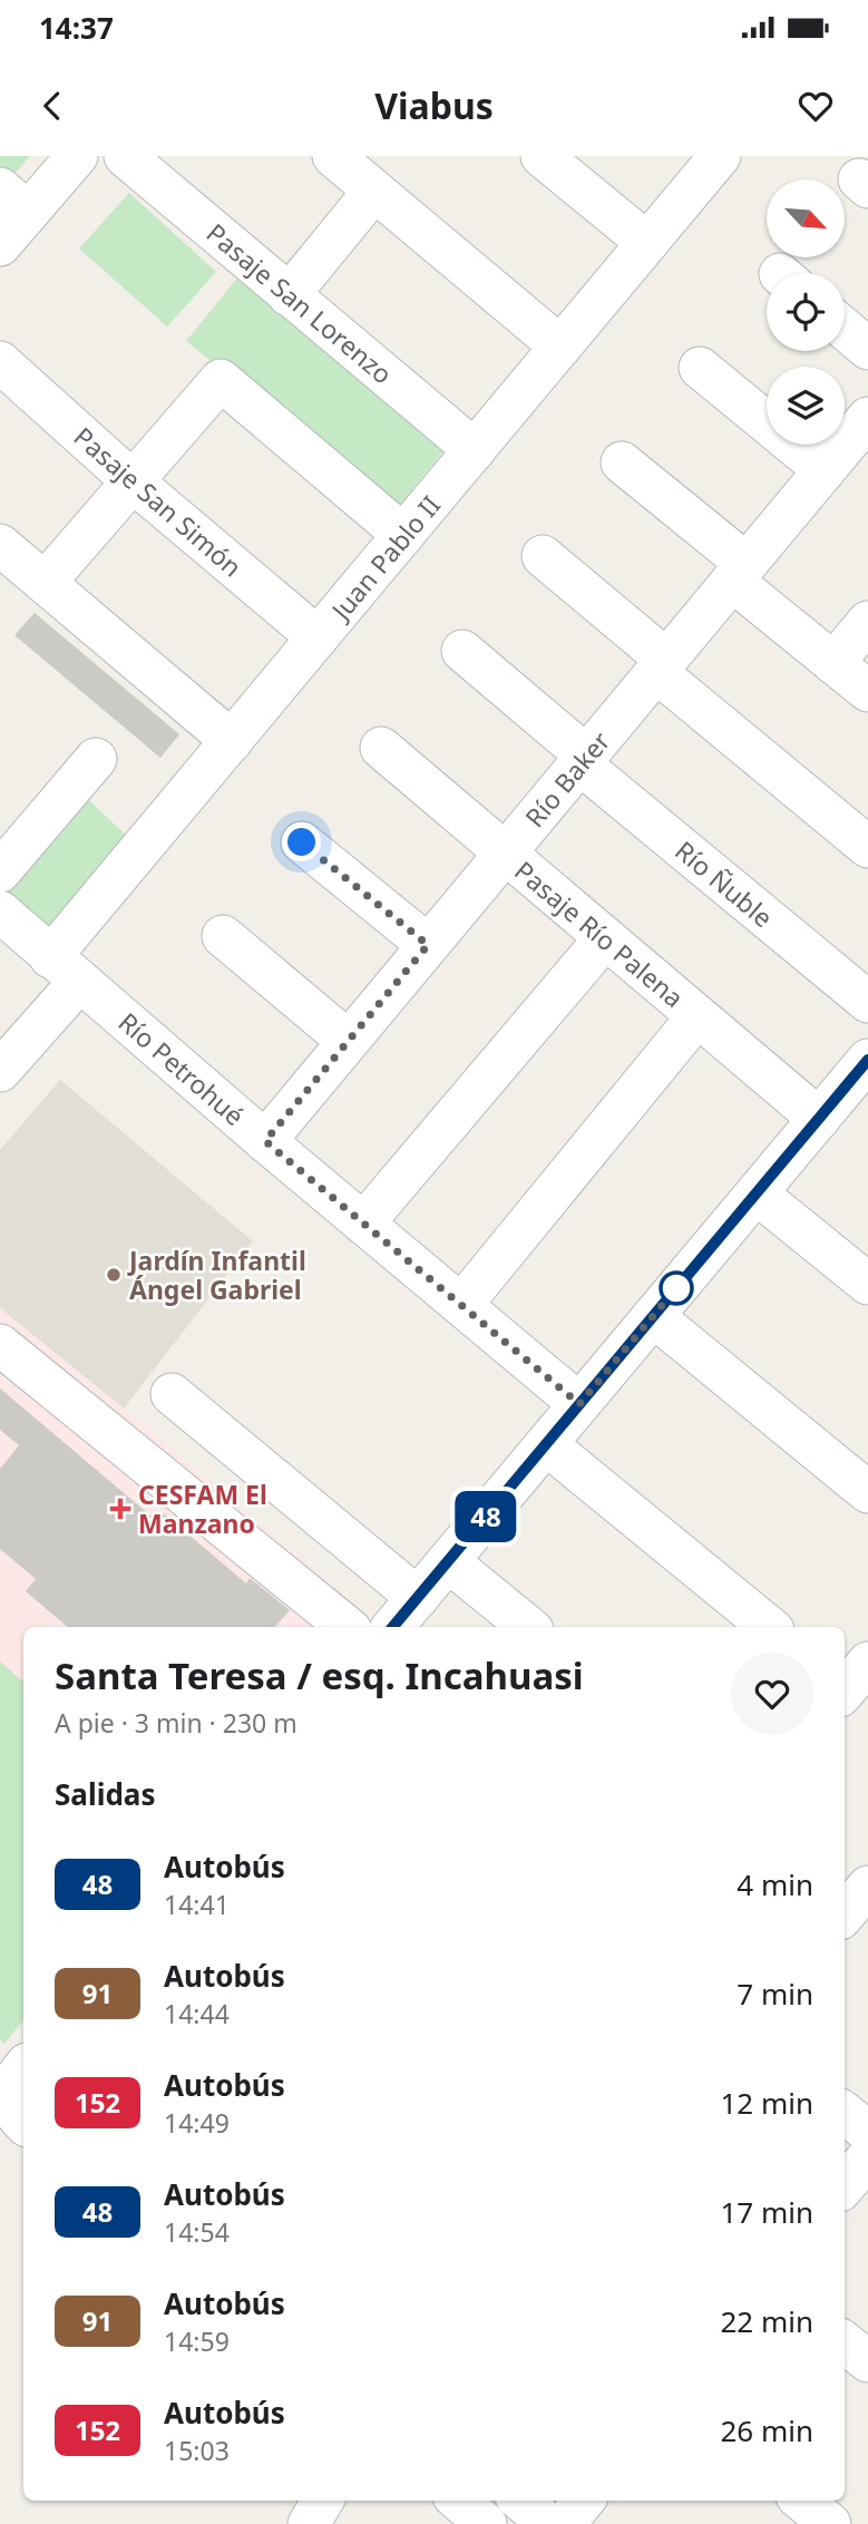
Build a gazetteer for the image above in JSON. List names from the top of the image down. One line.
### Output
{"streets":{"street":["Pasaje San Lorenzo","Pasaje San Simón","Juan Pablo II","Río Baker","Río Ñuble","Pasaje Río Palena","Río Petrohué"]},"crossings":[["Pasaje San Lorenzo","Juan Pablo II"],["Pasaje San Simón","Juan Pablo II"],["Juan Pablo II","Río Petrohué"],["Río Baker","Río Ñuble"],["Río Baker","Pasaje Río Palena"],["Río Baker","Río Petrohué"]],"places":{"other":["Jardín Infantil Ángel Gabriel"],"health":["CESFAM El Manzano"]},"lines":["bus line 48"],"north":"bottom right","page":{"status":"14:37","header":"Viabus","on_map":"48","heading":[["Santa Teresa / esq. Incahuasi","A pie · 3 min · 230 m"],"Salidas"],"list":[{"mark":"48","name":"Autobús","note":"14:41","value":"4 min"},{"mark":"91","name":"Autobús","note":"14:44","value":"7 min"},{"mark":"152","name":"Autobús","note":"14:49","value":"12 min"},{"mark":"48","name":"Autobús","note":"14:54","value":"17 min"},{"mark":"91","name":"Autobús","note":"14:59","value":"22 min"},{"mark":"152","name":"Autobús","note":"15:03","value":"26 min"}]}}
